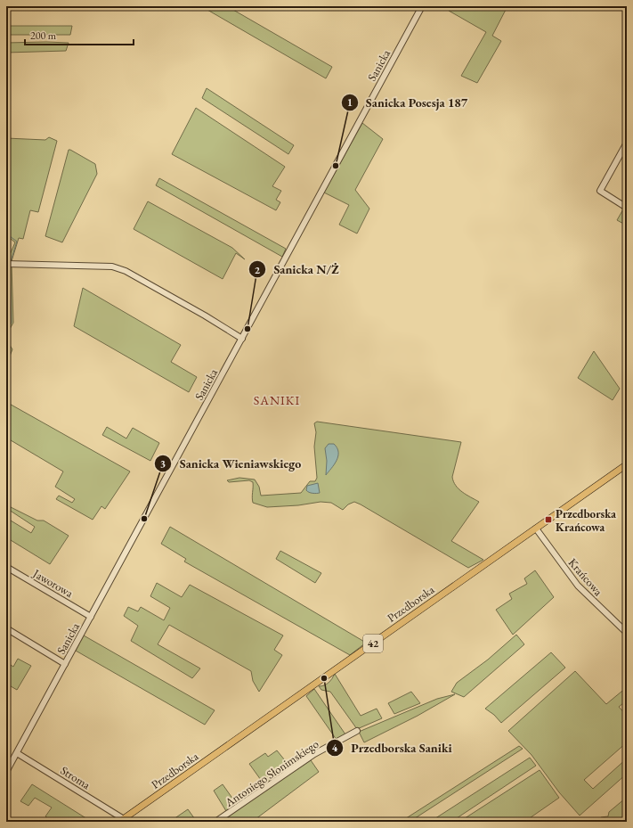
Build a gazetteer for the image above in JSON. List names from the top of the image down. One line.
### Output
{"streets":{"main road":["Przedborska","42"],"street":["Sanicka","Krańcowa","Jaworowa","Antoniego Słonimskiego","Stroma"]},"crossings":[["Sanicka","Jaworowa"],["Sanicka","Stroma"],["Krańcowa","Przedborska"],["Przedborska","Stroma"]],"districts":["SANIKI"],"places":{"other":["Sanicka Posesja 187","Sanicka N/Ż","Sanicka Wieniawskiego","Przedborska Saniki"],"transit":["Przedborska Krańcowa"]},"scale_bar":"200 m"}
